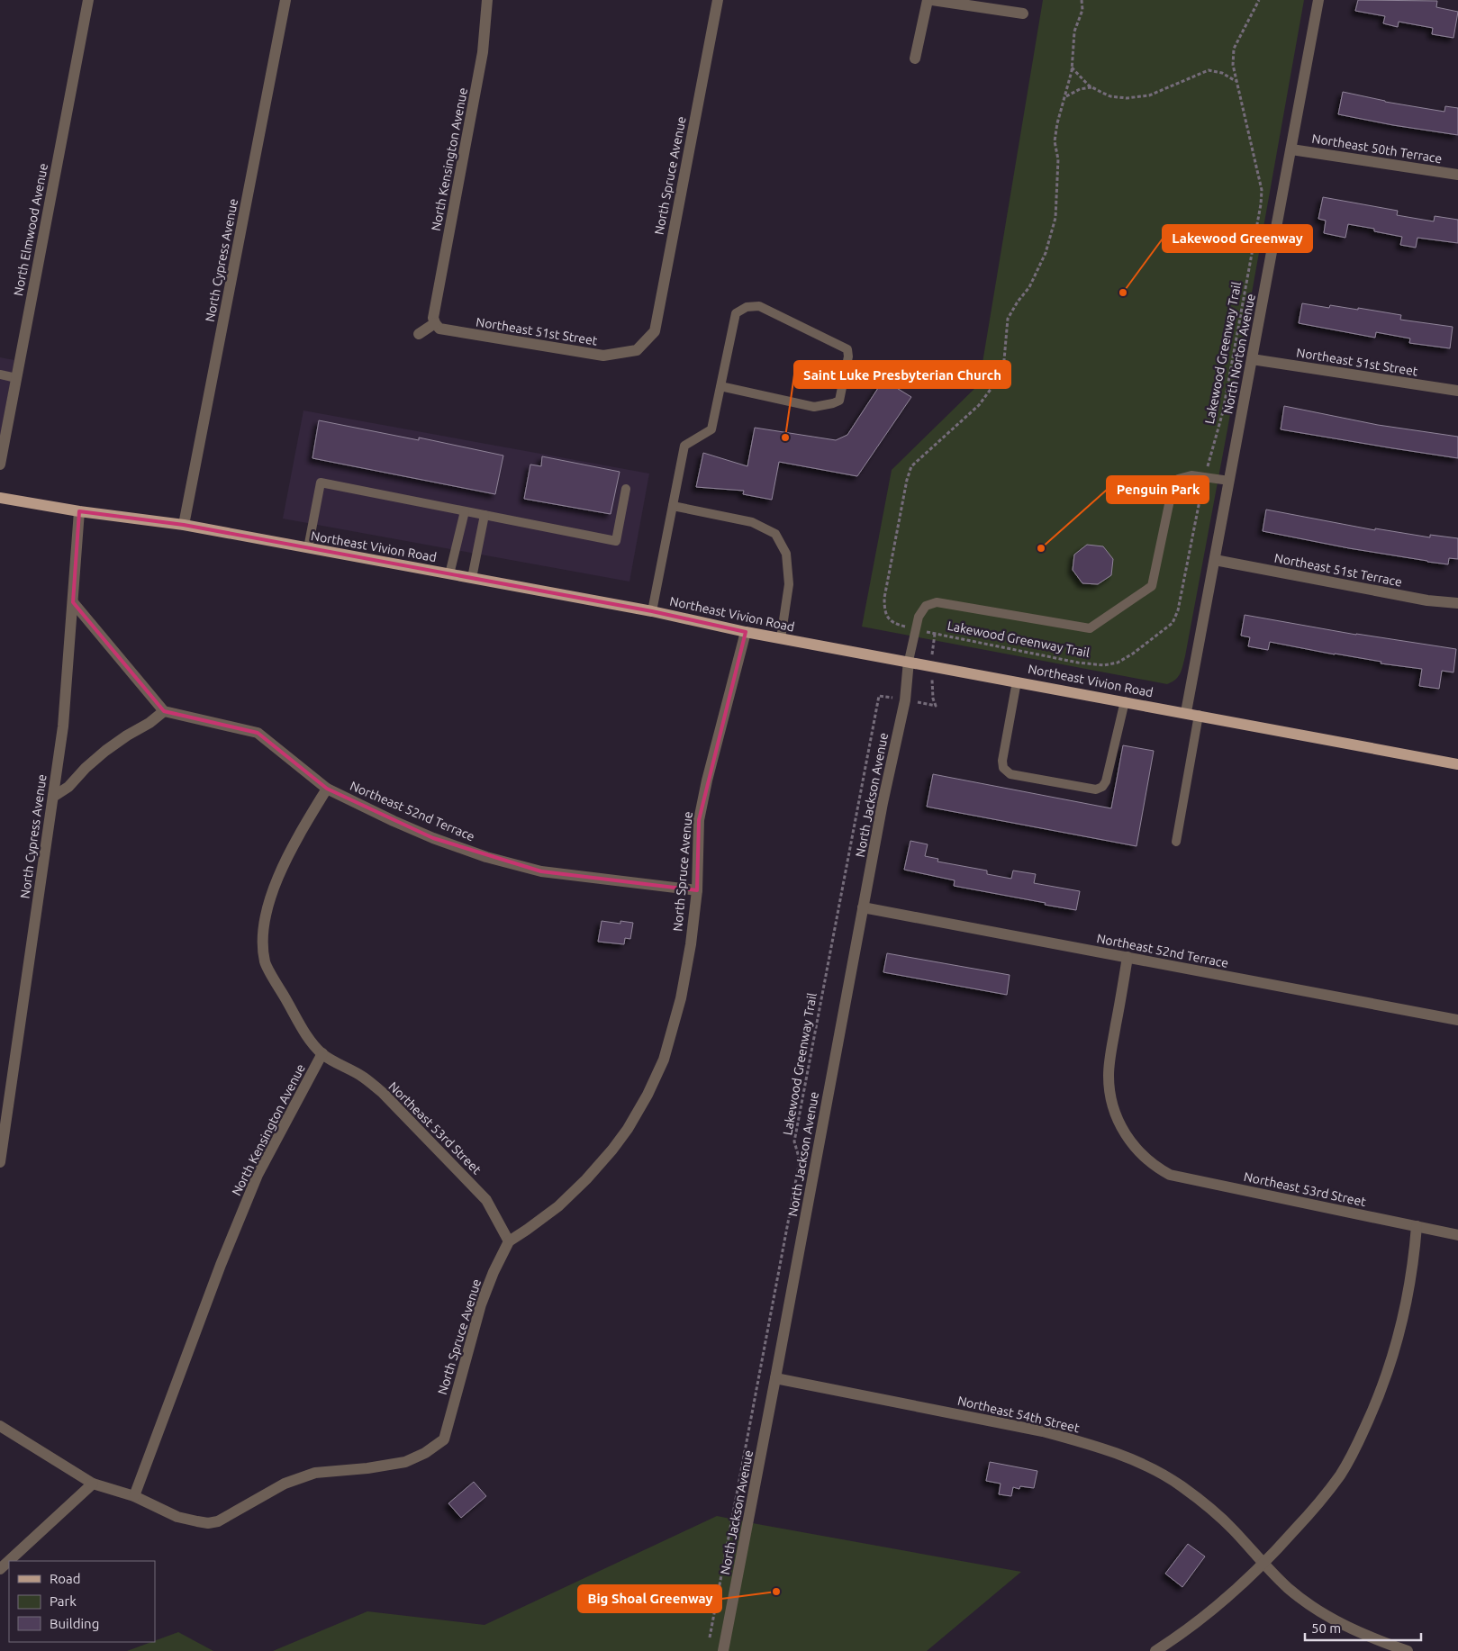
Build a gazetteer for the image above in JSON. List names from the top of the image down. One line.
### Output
{"streets":{"main road":["Northeast Vivion Road"],"street":["Northeast 50th Terrace","North Kensington Avenue","North Spruce Avenue","North Elmwood Avenue","North Cypress Avenue","Northeast 51st Street","North Norton Avenue","Northeast 51st Terrace","North Jackson Avenue","Northeast 52nd Terrace","Northeast 53rd Street","Northeast 54th Street"],"path":["Lakewood Greenway Trail"]},"crossings":[["Northeast 50th Terrace","North Norton Avenue"],["North Kensington Avenue","North Spruce Avenue"],["North Kensington Avenue","Northeast 51st Street"],["North Kensington Avenue","Northeast 53rd Street"],["North Spruce Avenue","Northeast 51st Street"],["North Spruce Avenue","Northeast Vivion Road"],["North Spruce Avenue","Northeast 52nd Terrace"],["North Spruce Avenue","Northeast 53rd Street"],["North Cypress Avenue","Northeast Vivion Road"],["Northeast 51st Street","North Norton Avenue"],["North Norton Avenue","Northeast Vivion Road"],["North Norton Avenue","Northeast 51st Terrace"],["Northeast Vivion Road","North Jackson Avenue"],["North Jackson Avenue","Northeast 52nd Terrace"],["North Jackson Avenue","Northeast 54th Street"],["Northeast 52nd Terrace","Northeast 53rd Street"]],"places":["Lakewood Greenway","Saint Luke Presbyterian Church","Penguin Park","Big Shoal Greenway"],"legend":["Road","Park","Building"],"scale_bar":"50 m"}
